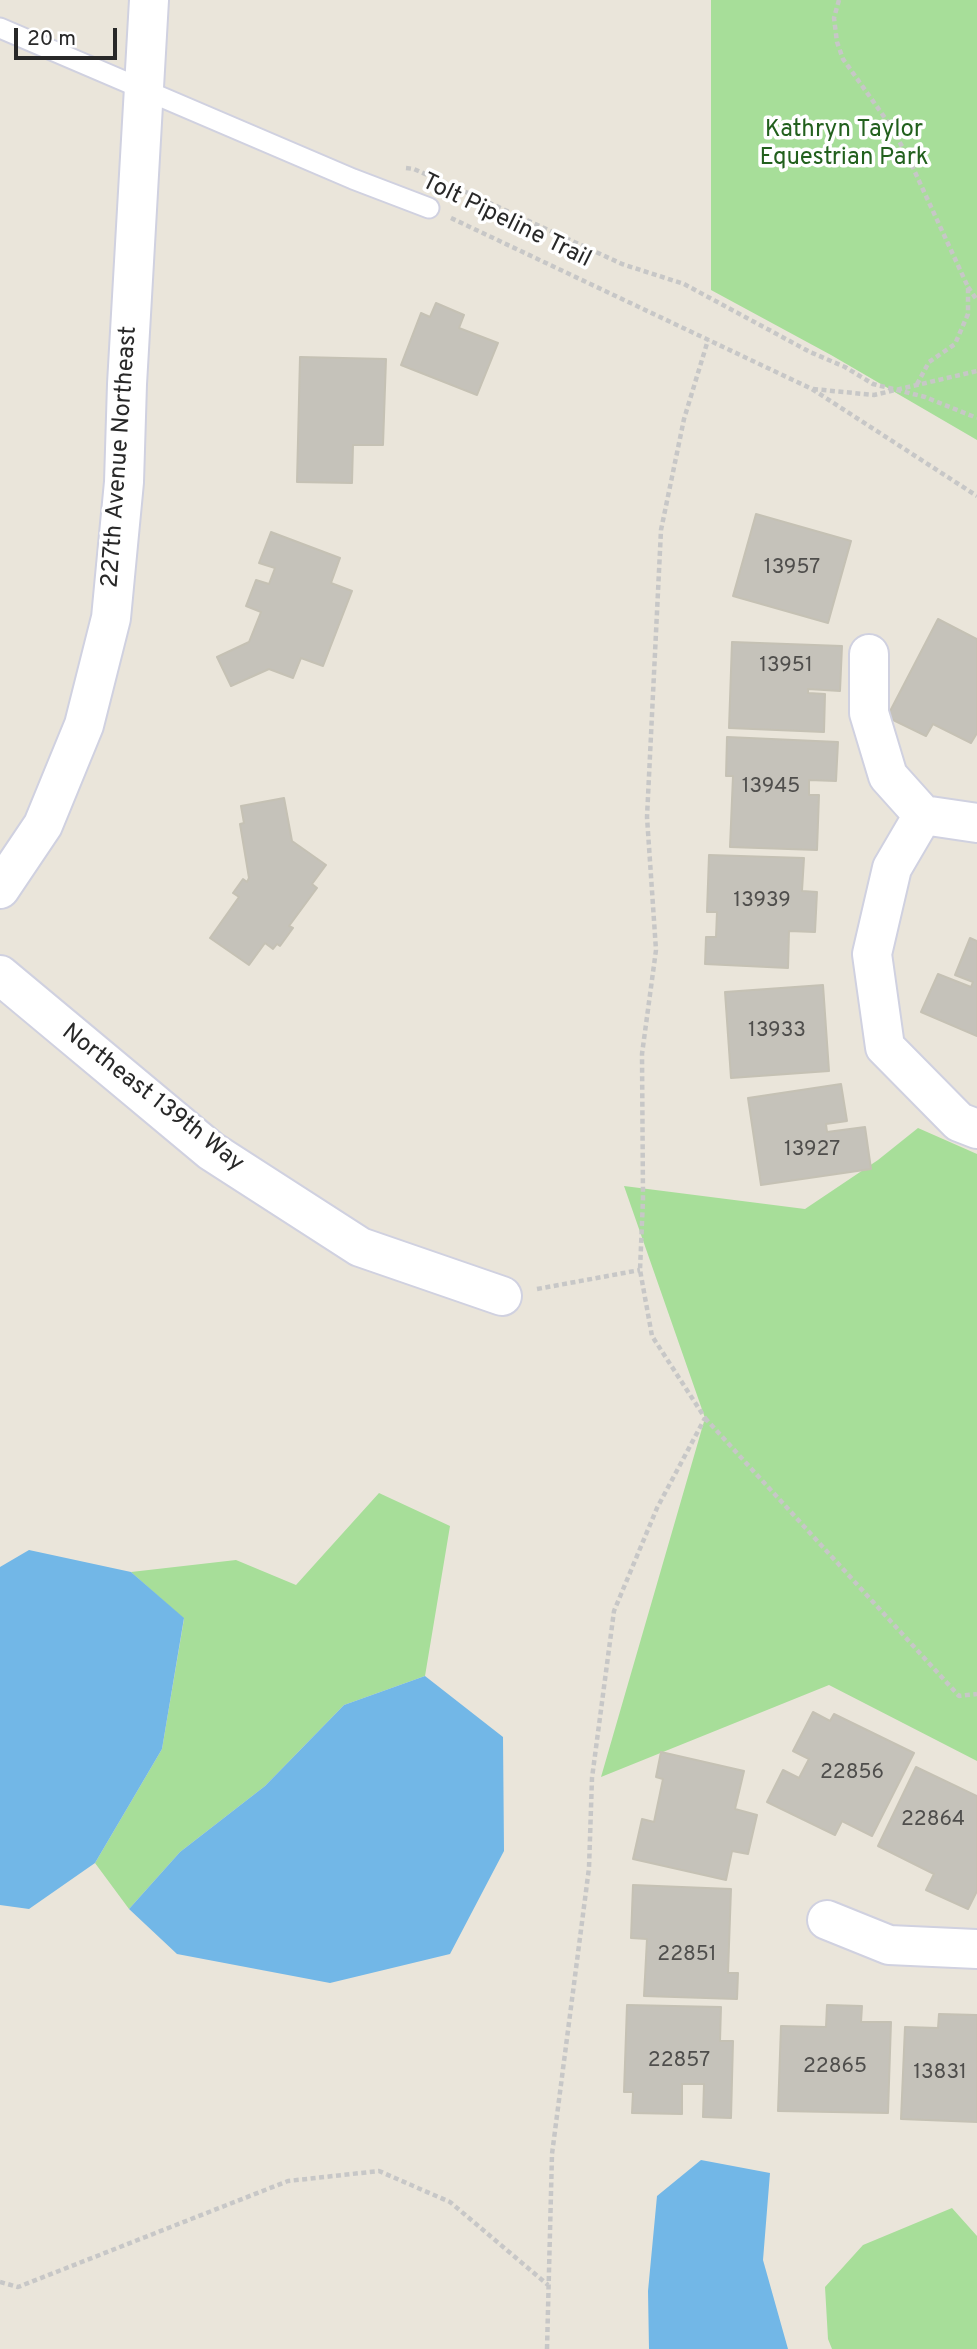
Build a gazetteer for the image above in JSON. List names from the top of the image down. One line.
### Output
{"streets":{"street":["227th Avenue Northeast","Northeast 139th Way"],"path":["Tolt Pipeline Trail"]},"parks":["Kathryn Taylor Equestrian Park"],"house_numbers":["13957","13951","13945","13939","13933","13927","22856","22864","22851","22857","22865","13831"],"scale_bar":"20 m"}
